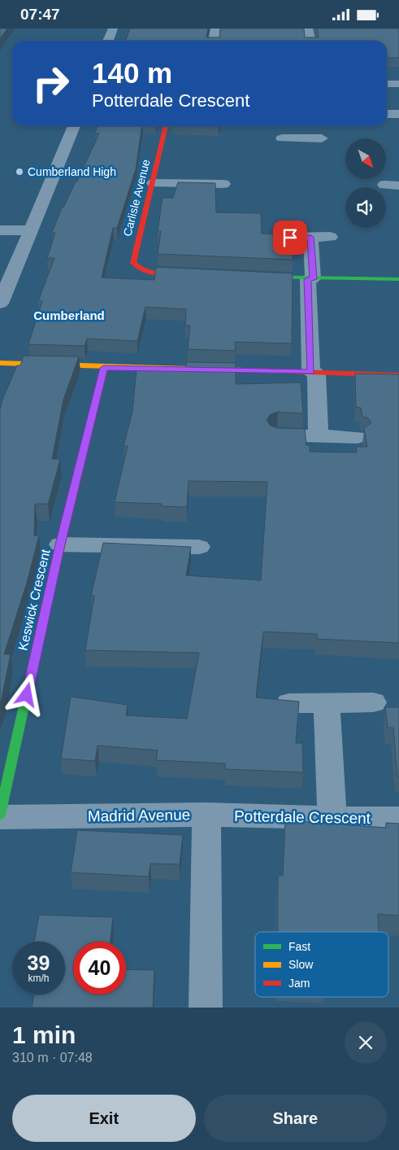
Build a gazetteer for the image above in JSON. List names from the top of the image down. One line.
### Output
{"streets":{"street":["Carlisle Avenue","Keswick Crescent","Madrid Avenue","Potterdale Crescent"]},"crossings":[["Keswick Crescent","Madrid Avenue"],["Madrid Avenue","Potterdale Crescent"]],"districts":["Cumberland"],"places":["Cumberland High"],"legend":["Fast","Slow","Jam"],"north":"bottom right","page":{"status":"07:47","turn":["140 m","Potterdale Crescent"],"speed":"39 km/h","limit":"40","heading":["1 min","310 m · 07:48"],"buttons":["Exit","Share"]}}
